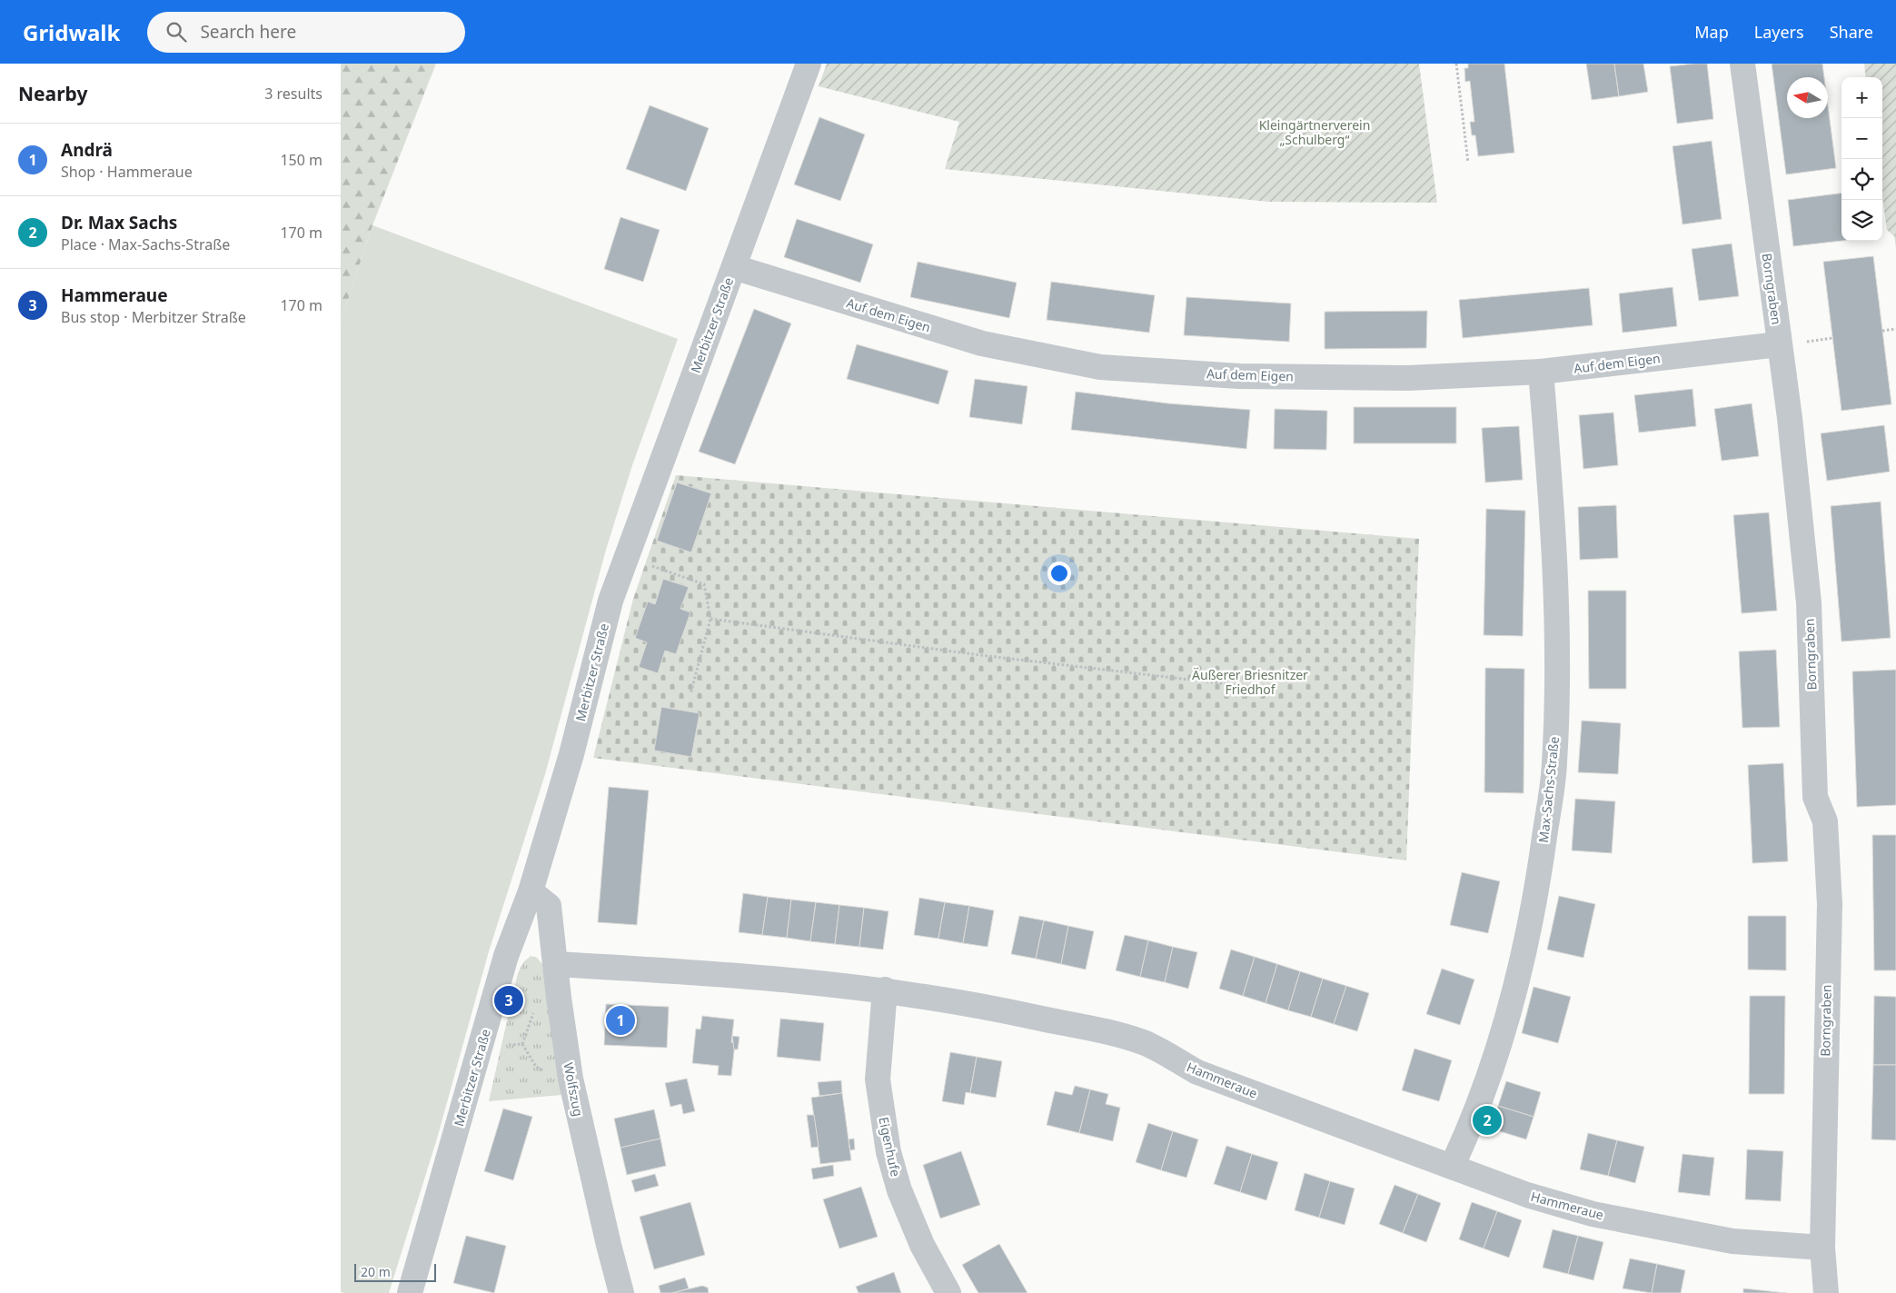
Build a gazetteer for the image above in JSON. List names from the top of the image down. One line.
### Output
{"streets":{"street":["Borngraben","Auf dem Eigen","Merbitzer Straße","Max-Sachs-Straße","Hammeraue","Wolfszug","Eigenhufe"]},"crossings":[["Borngraben","Auf dem Eigen"],["Borngraben","Hammeraue"],["Auf dem Eigen","Merbitzer Straße"],["Auf dem Eigen","Max-Sachs-Straße"],["Merbitzer Straße","Wolfszug"],["Max-Sachs-Straße","Hammeraue"],["Hammeraue","Wolfszug"],["Hammeraue","Eigenhufe"]],"parks":["Kleingärtnerverein „Schulberg“","Äußerer Briesnitzer Friedhof"],"scale_bar":"20 m","north":"left","page":{"header":"Gridwalk","search":"Search here","nav":["Map","Layers","Share"],"heading":["Nearby","3 results"],"map_buttons":["+","−"],"list":[{"mark":"1","name":"Andrä","note":"Shop · Hammeraue","value":"150 m"},{"mark":"2","name":"Dr. Max Sachs","note":"Place · Max-Sachs-Straße","value":"170 m"},{"mark":"3","name":"Hammeraue","note":"Bus stop · Merbitzer Straße","value":"170 m"}],"pins":["3","1","2"],"scale":"20 m"}}
